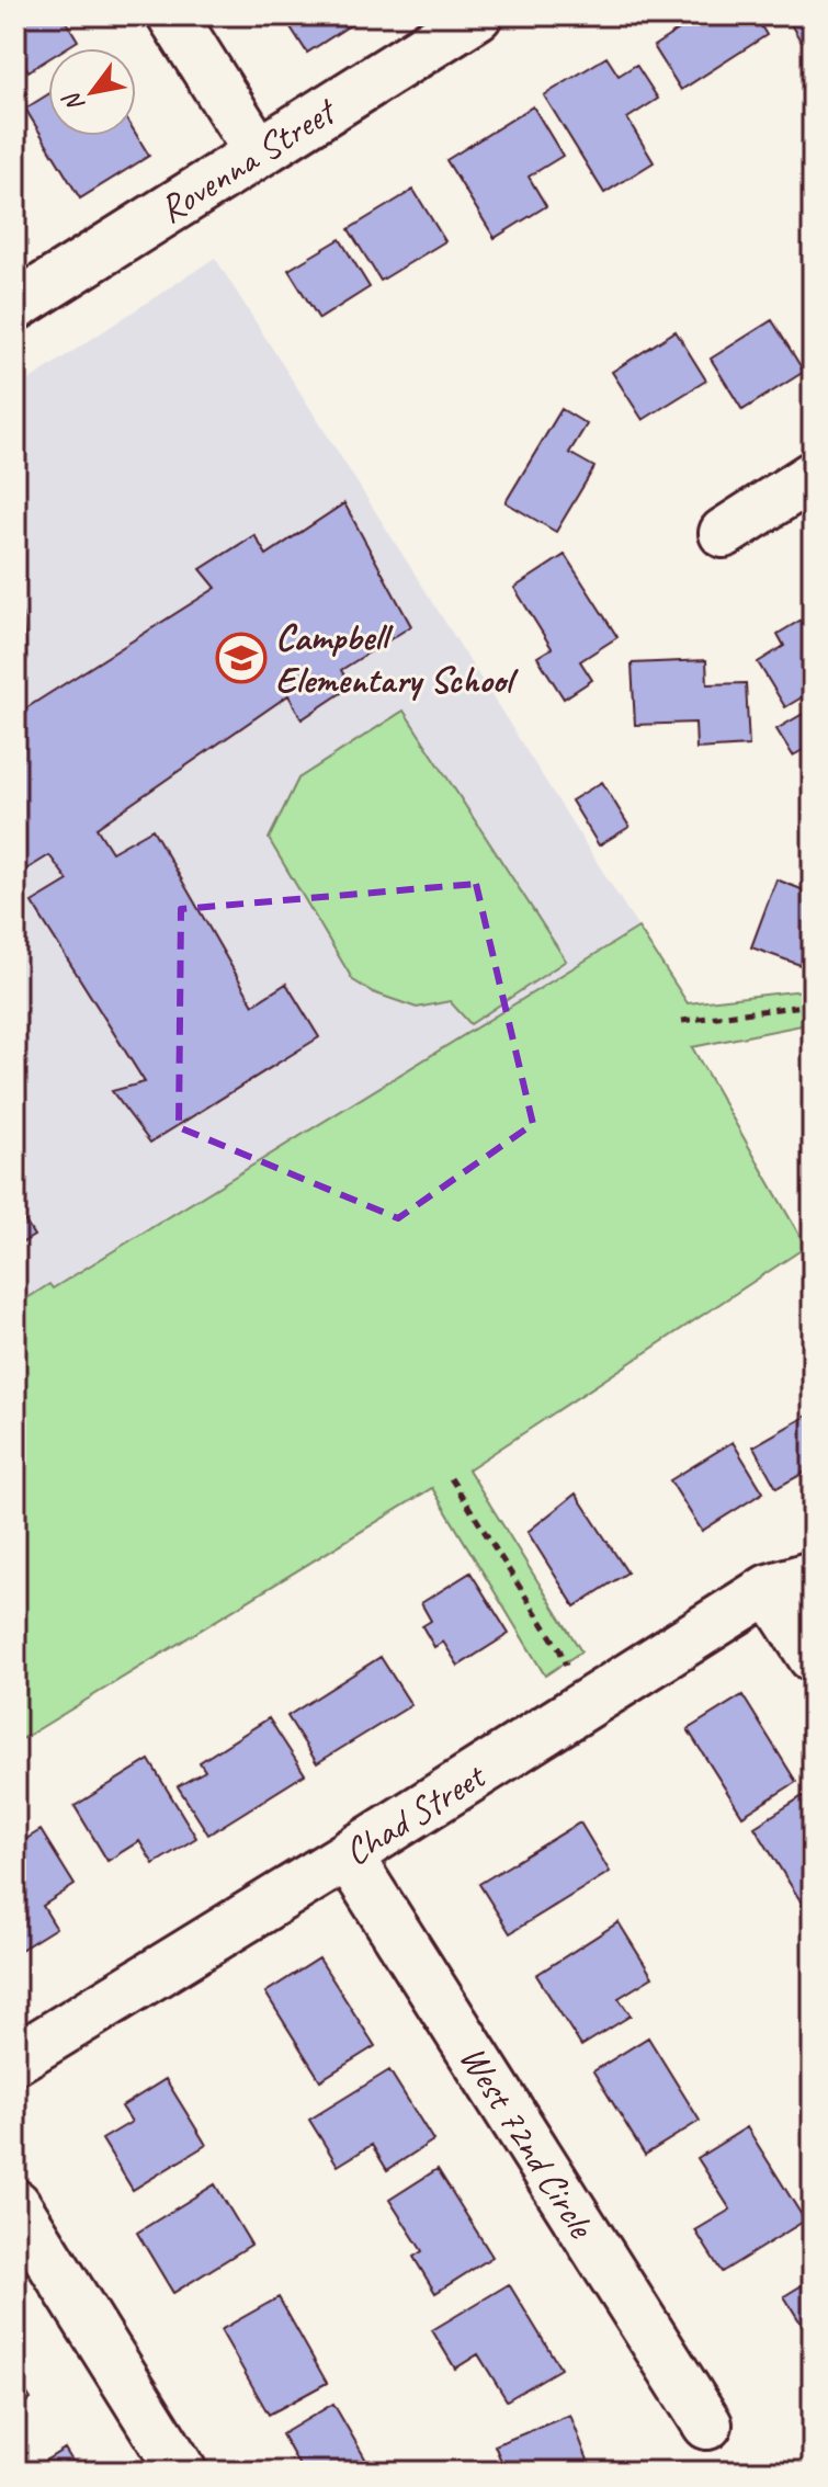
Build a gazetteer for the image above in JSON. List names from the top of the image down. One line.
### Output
{"streets":{"street":["Rovenna Street","Chad Street","West 72nd Circle"]},"crossings":[["Chad Street","West 72nd Circle"]],"places":{"school or university":["Campbell Elementary School"]},"north":"bottom left"}
